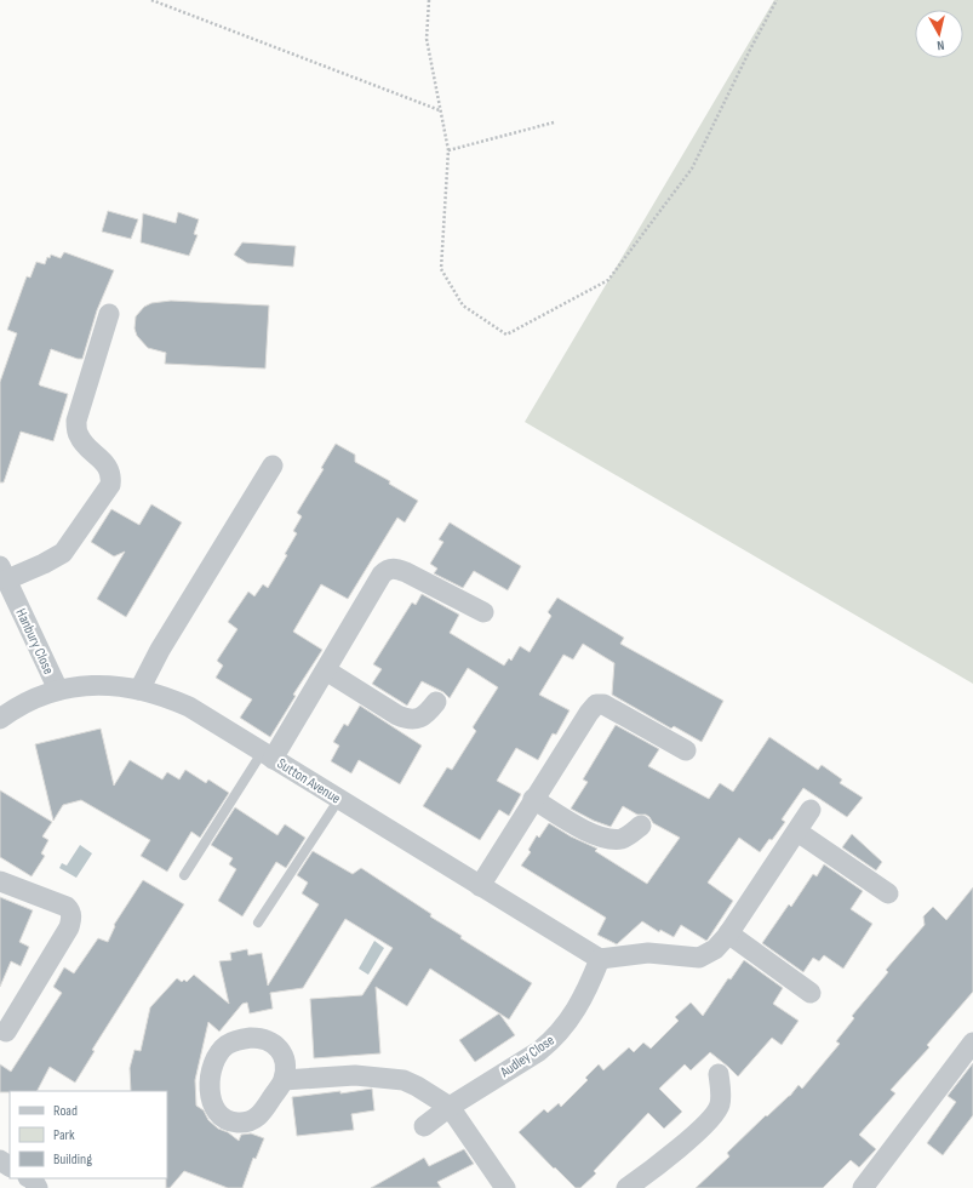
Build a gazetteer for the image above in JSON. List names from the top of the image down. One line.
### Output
{"streets":{"street":["Hanbury Close","Sutton Avenue","Audley Close"]},"crossings":[["Hanbury Close","Sutton Avenue"],["Sutton Avenue","Audley Close"]],"legend":["Road","Park","Building"],"north":"bottom"}
